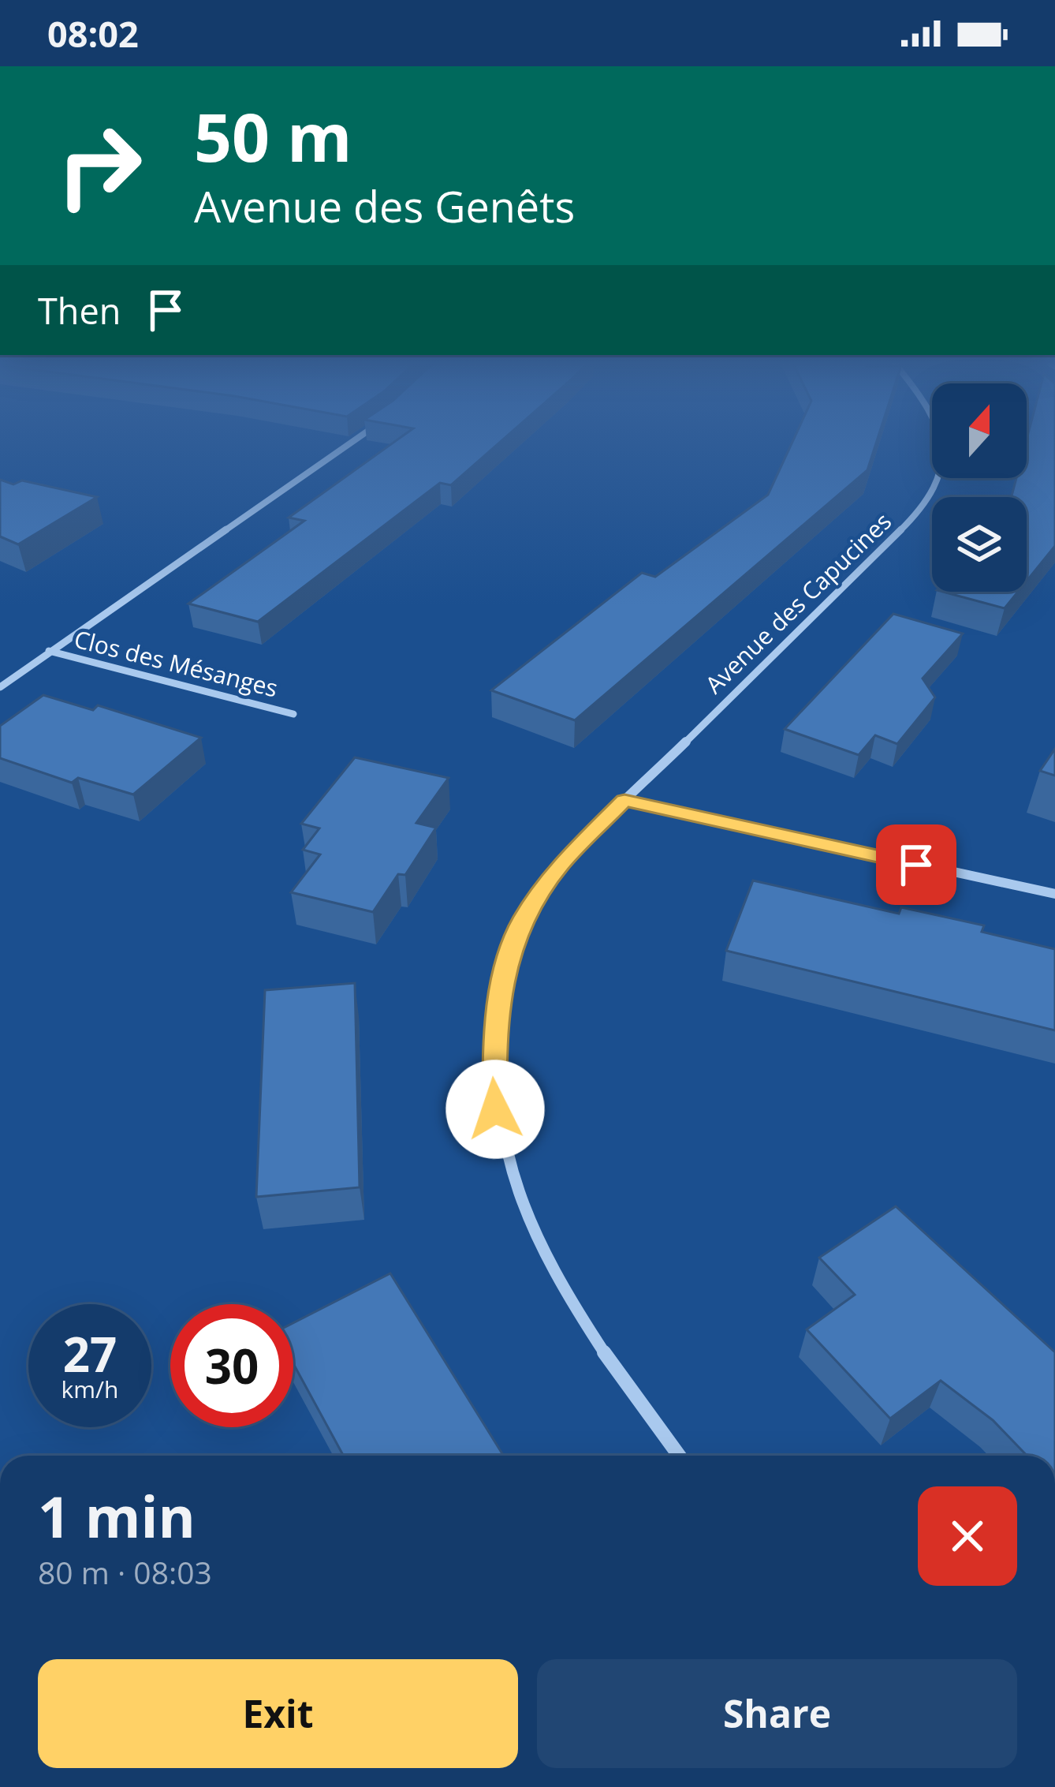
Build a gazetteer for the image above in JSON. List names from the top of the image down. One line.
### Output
{"streets":{"street":["Avenue des Capucines","Clos des Mésanges"]},"north":"top","page":{"status":"08:02","turn":["50 m","Avenue des Genêts"],"then":"Then","speed":"27 km/h","limit":"30","heading":["1 min","80 m · 08:03"],"buttons":["Exit","Share"]}}
